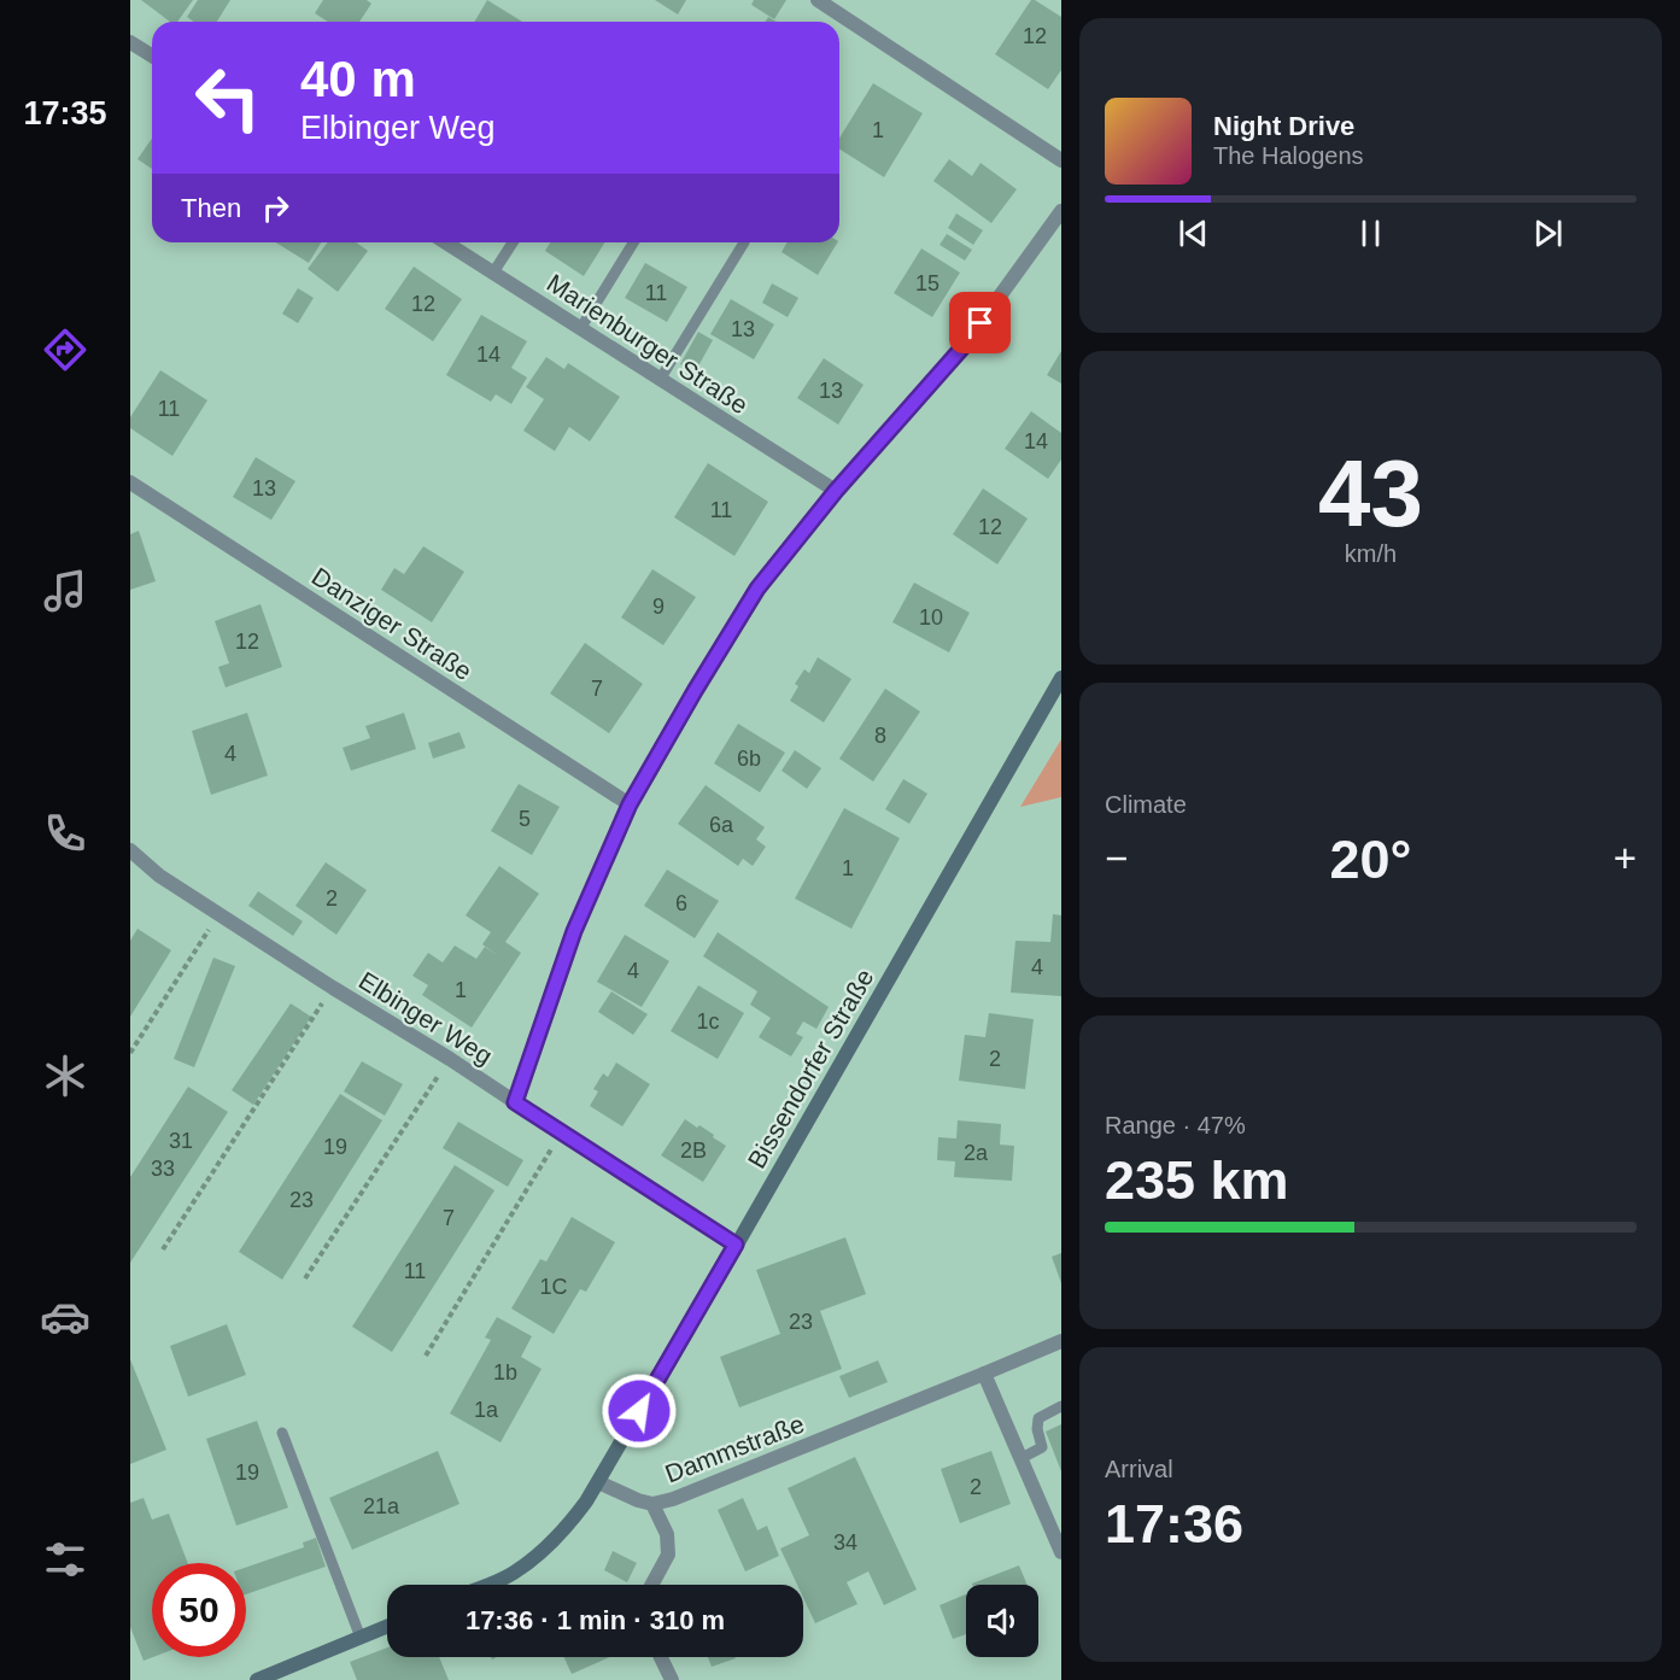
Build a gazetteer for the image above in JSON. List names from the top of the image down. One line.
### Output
{"streets":{"main road":["Bissendorfer Straße"],"street":["Marienburger Straße","Danziger Straße","Elbinger Weg","Dammstraße"]},"crossings":[["Elbinger Weg","Bissendorfer Straße"],["Bissendorfer Straße","Dammstraße"]],"house_numbers":["12","1","15","11","12","13","14","13","11","14","13","11","12","9","10","12","7","8","4","6b","5","6a","1","2","6","4","4","1","1c","2","31","19","2B","2a","33","23","7","11","1C","23","1b","1a","19","2","21a","34"],"page":{"tabs":"17:35","turn":["40 m","Elbinger Weg"],"song":["Night Drive","The Halogens"],"then":"Then","tile":[["43","km/h"],"Climate",["Range · 47%","235 km"],["Arrival","17:36"]],"heat":["−","20°","+"],"limit":"50","trip":"17:36 · 1 min · 310 m"}}
